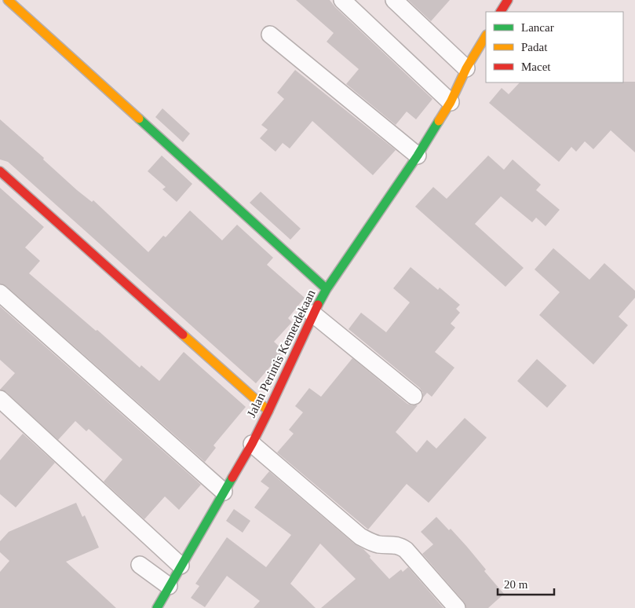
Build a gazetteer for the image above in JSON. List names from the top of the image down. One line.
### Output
{"streets":{"street":["Jalan Perintis Kemerdekaan"]},"legend":["Lancar","Padat","Macet"],"scale_bar":"20 m"}
